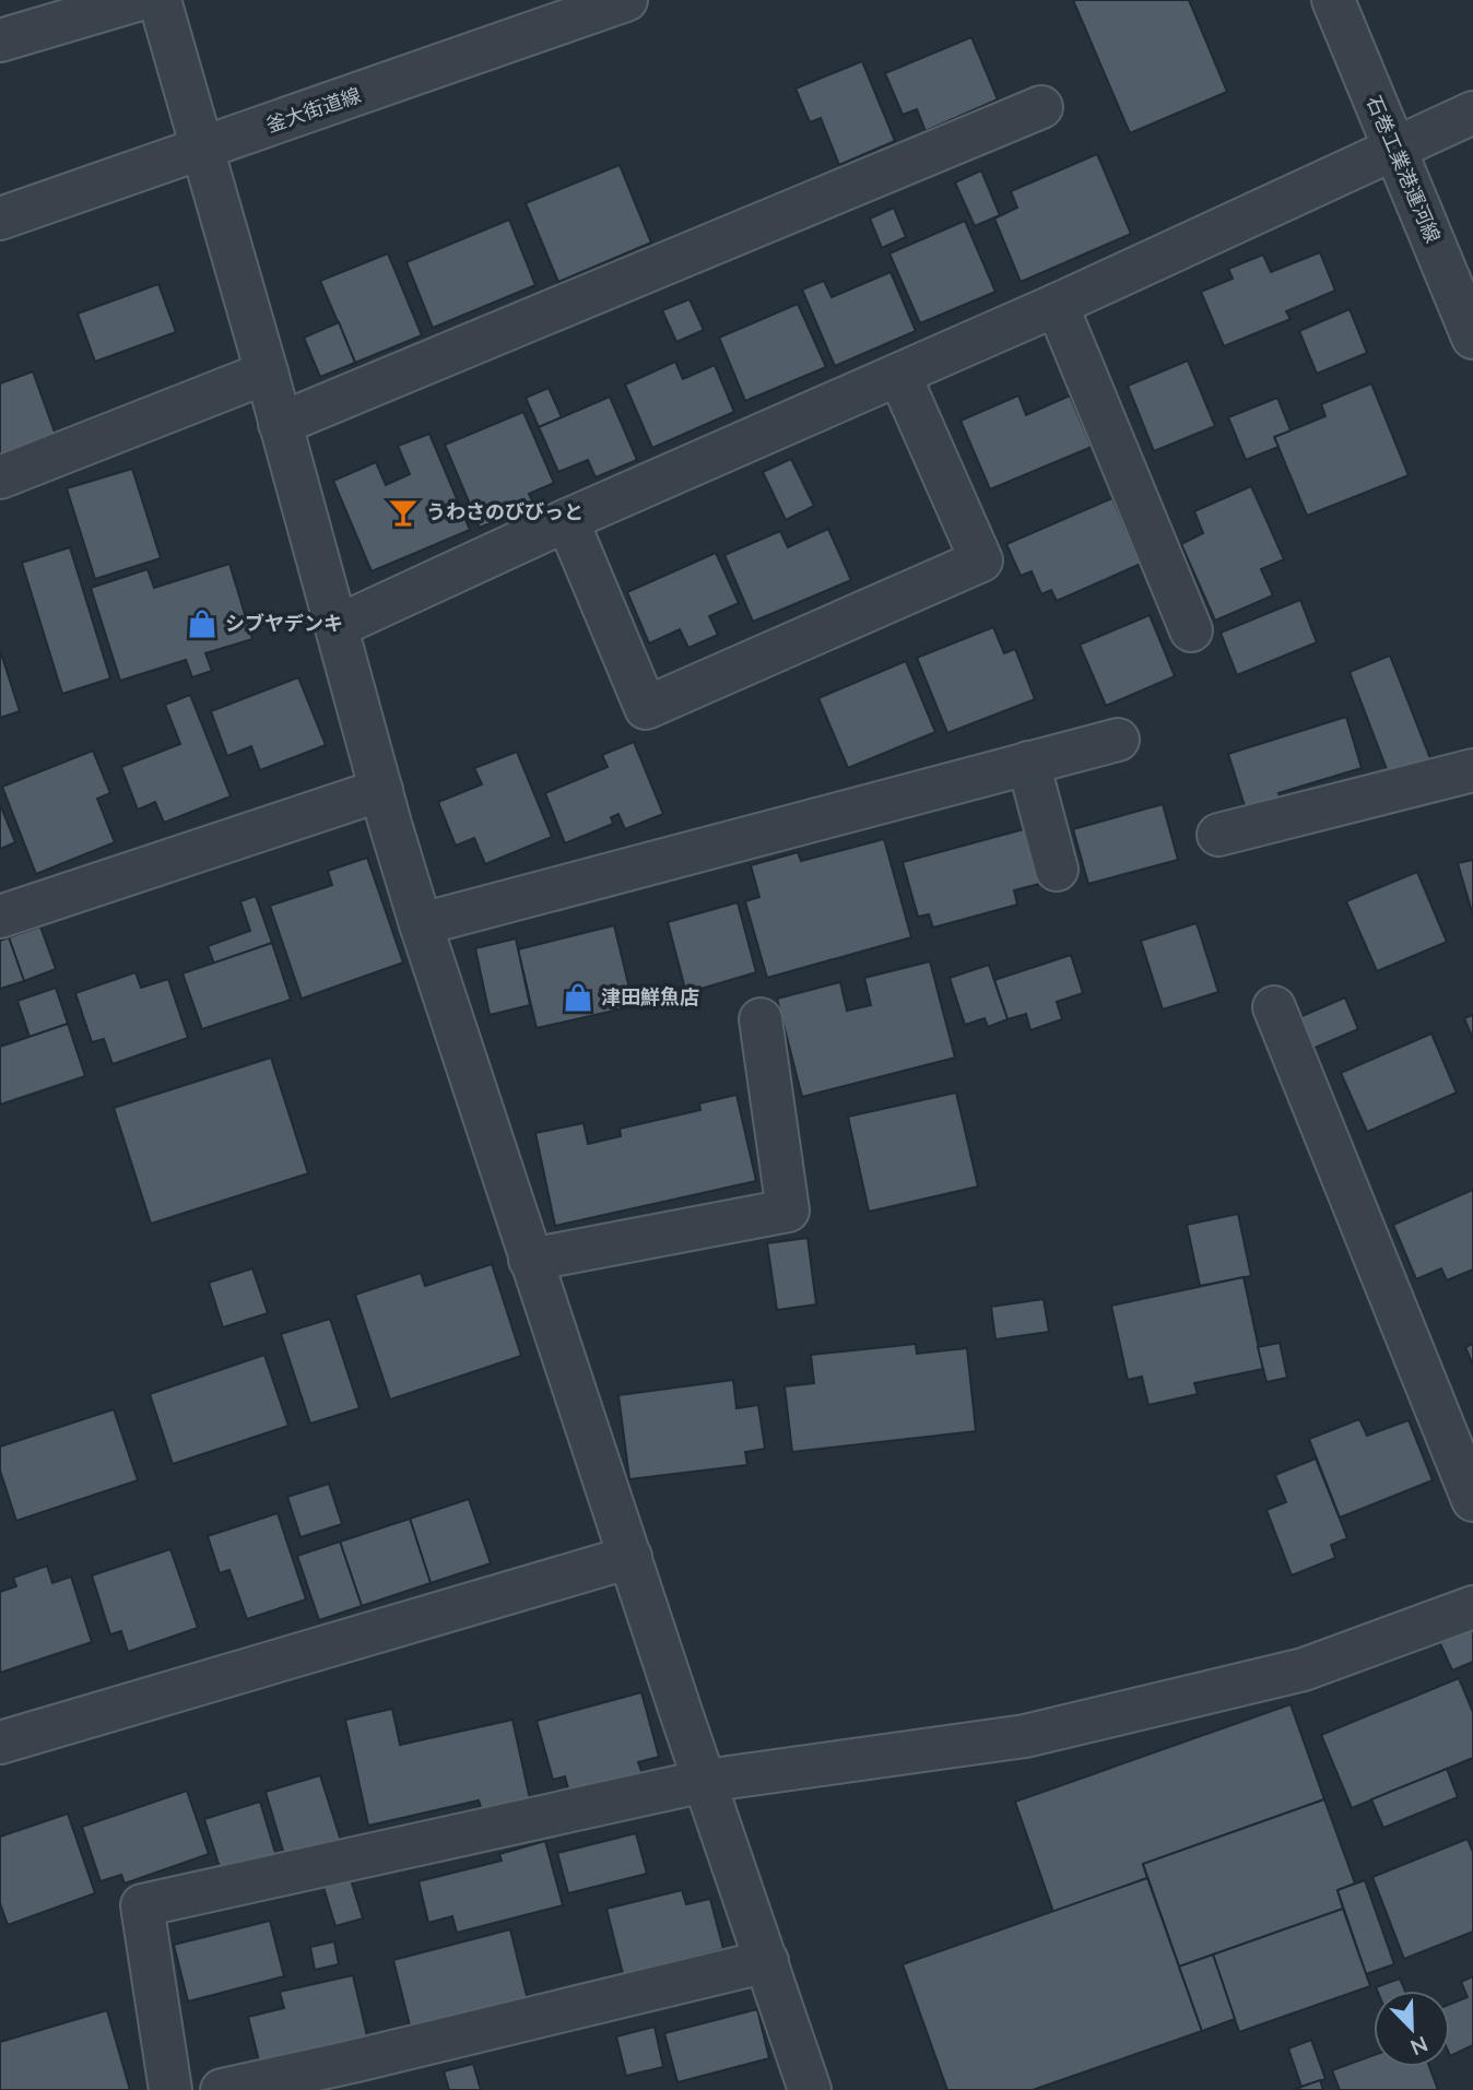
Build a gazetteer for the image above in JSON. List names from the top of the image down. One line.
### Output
{"streets":{"street":["釜大街道線","石巻工業港運河線"]},"places":{"bar":["うわさのびびっと"],"shop":["シブヤデンキ","津田鮮魚店"]},"north":"bottom right"}
